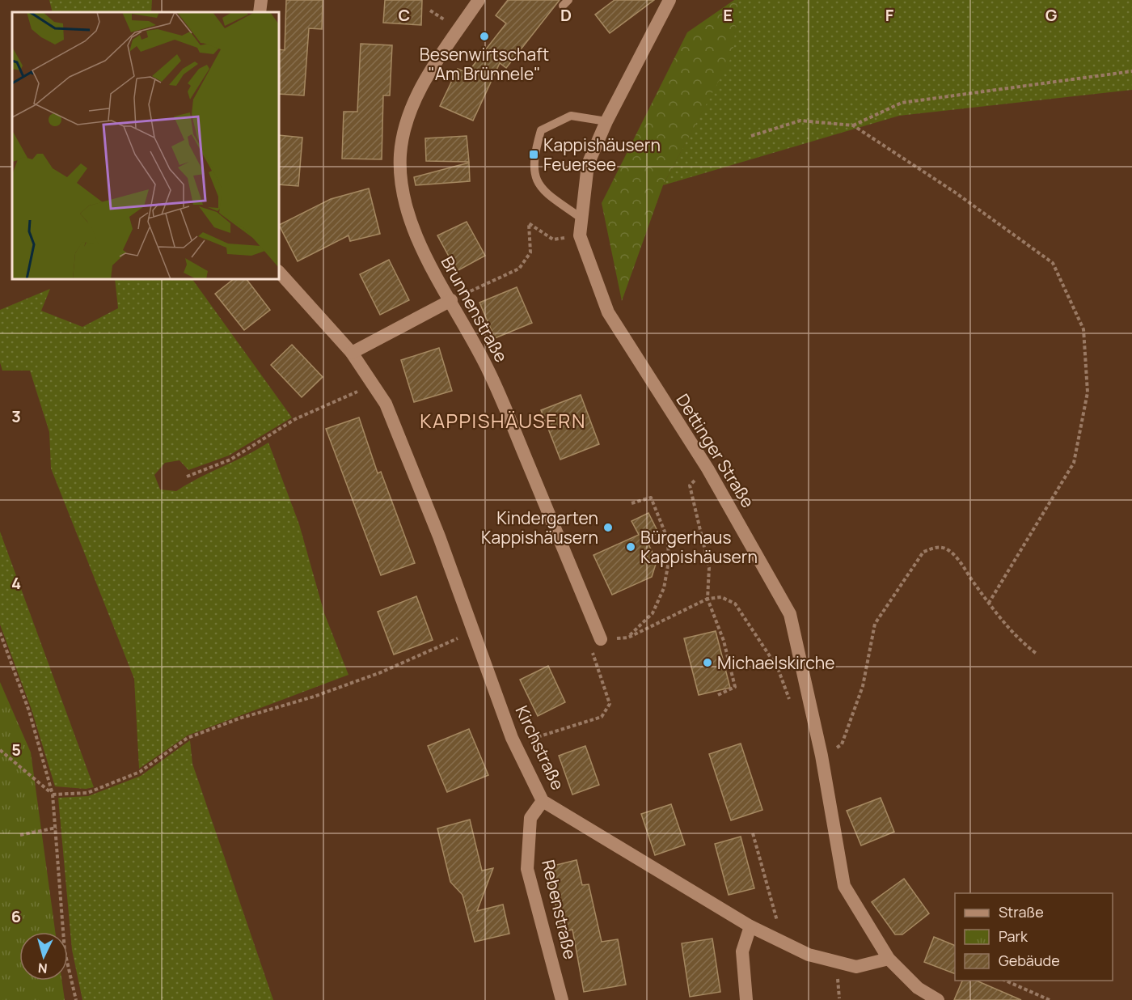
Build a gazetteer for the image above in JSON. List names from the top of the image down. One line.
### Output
{"streets":{"street":["Brunnenstraße","Dettinger Straße","Kirchstraße","Rebenstraße"]},"crossings":[["Dettinger Straße","Kirchstraße"],["Kirchstraße","Rebenstraße"]],"districts":["KAPPISHÄUSERN"],"places":{"other":["Besenwirtschaft \"Am Brünnele\"","Kindergarten Kappishäusern","Bürgerhaus Kappishäusern","Michaelskirche"],"transit":["Kappishäusern Feuersee"]},"legend":["Straße","Park","Gebäude"],"north":"bottom","grid":{"columns":["C","D","E","F","G"],"rows":["3","4","5","6"]}}
